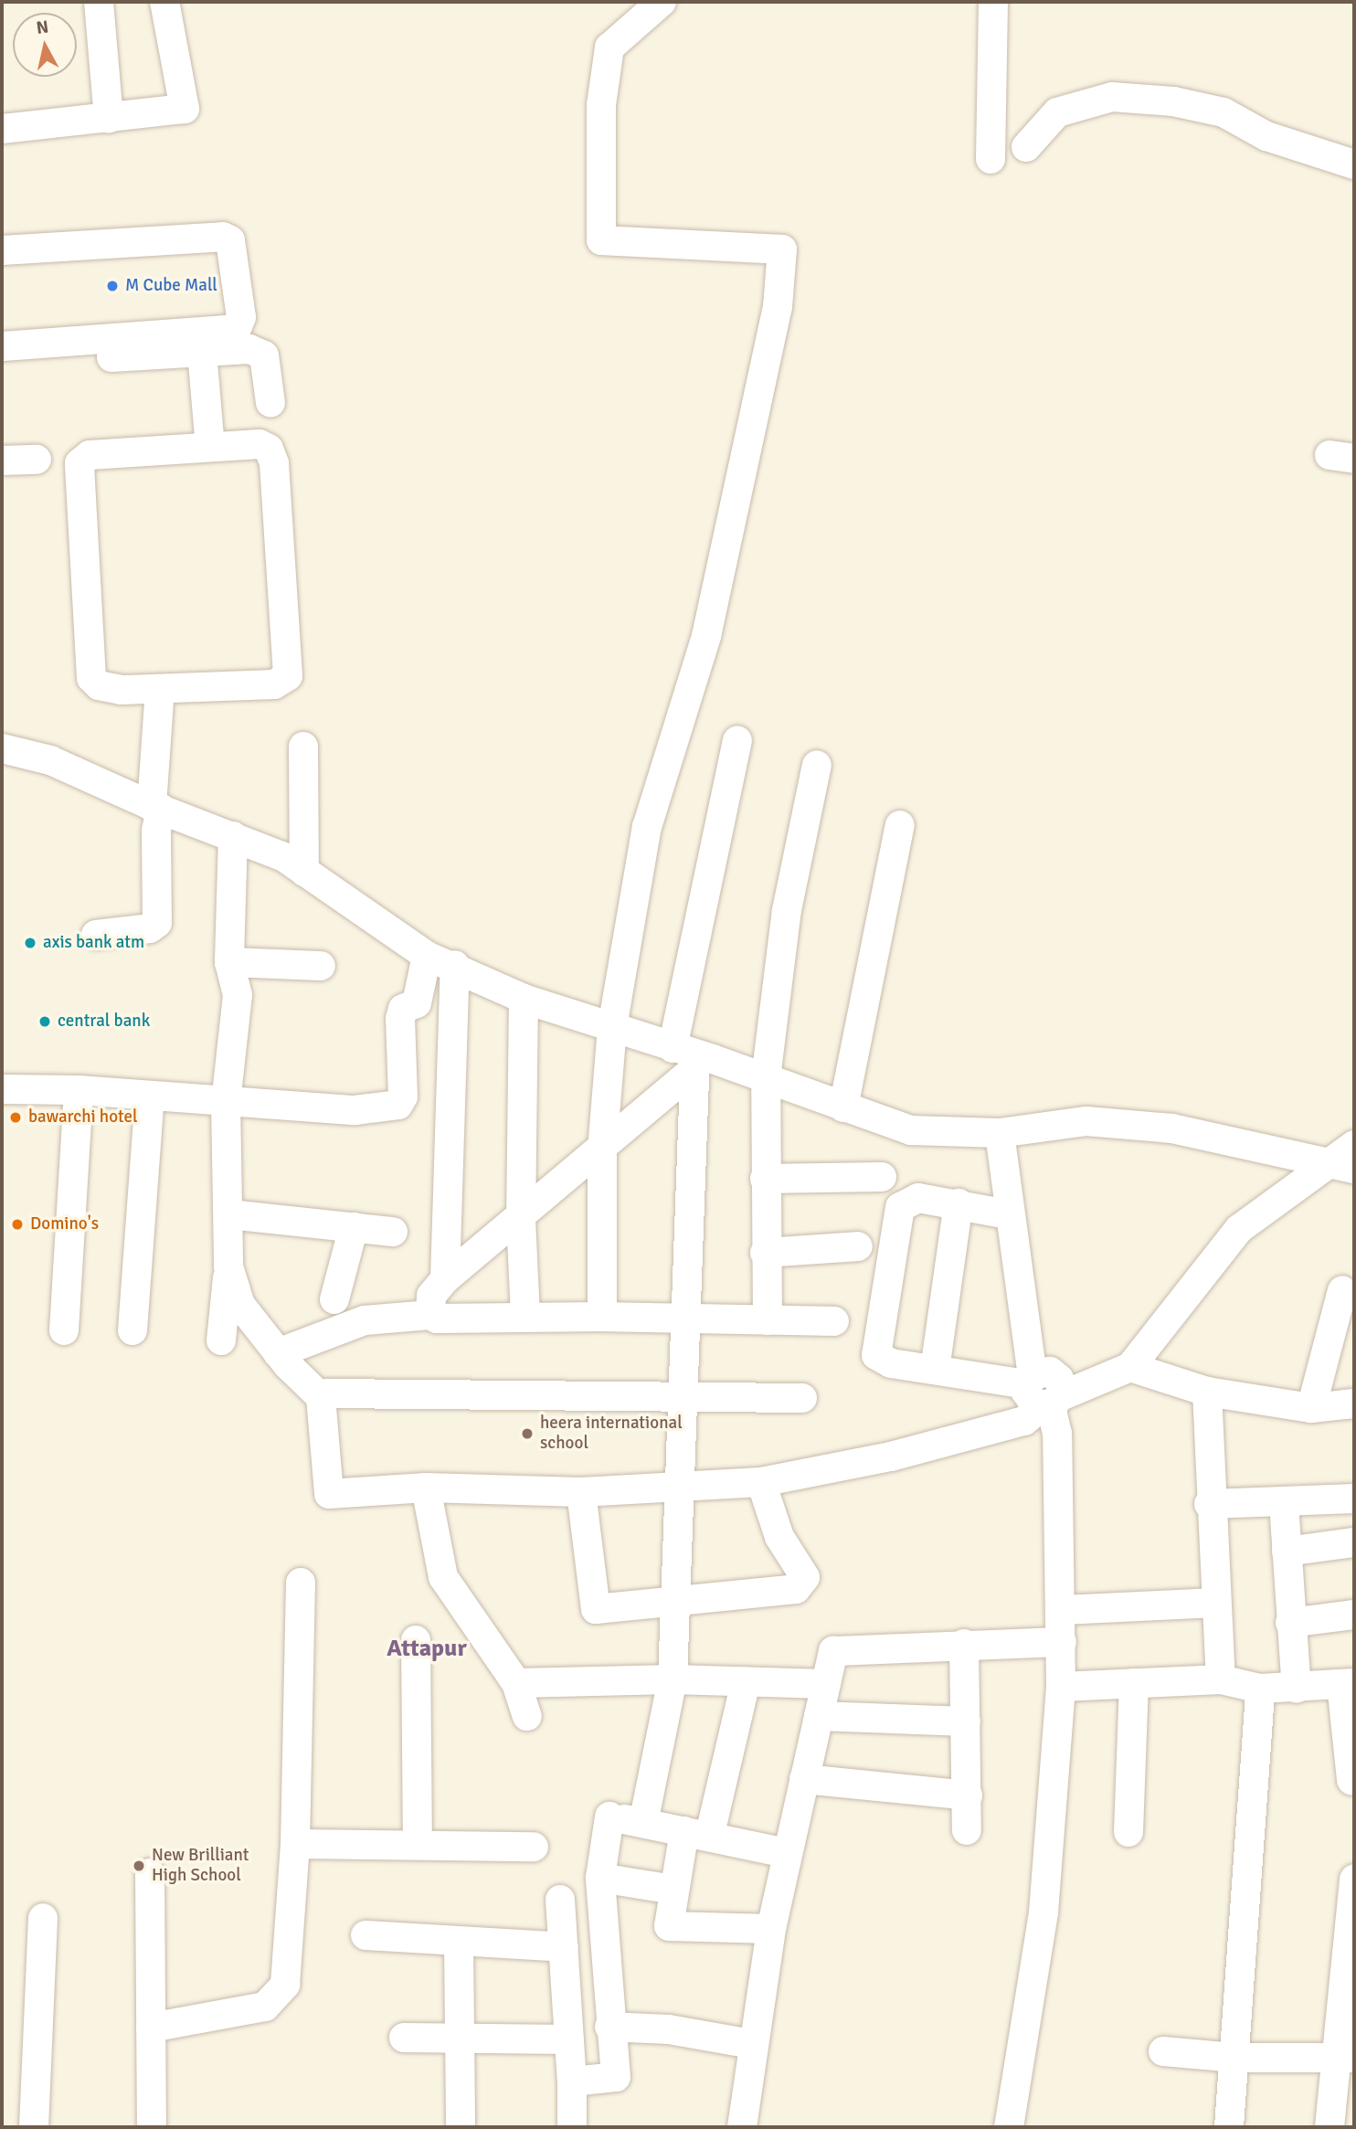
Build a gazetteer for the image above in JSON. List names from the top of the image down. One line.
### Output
{"districts":["Attapur"],"places":["M Cube Mall","axis bank atm","central bank","bawarchi hotel","Domino's","heera international school","New Brilliant High School"],"north":"top"}
